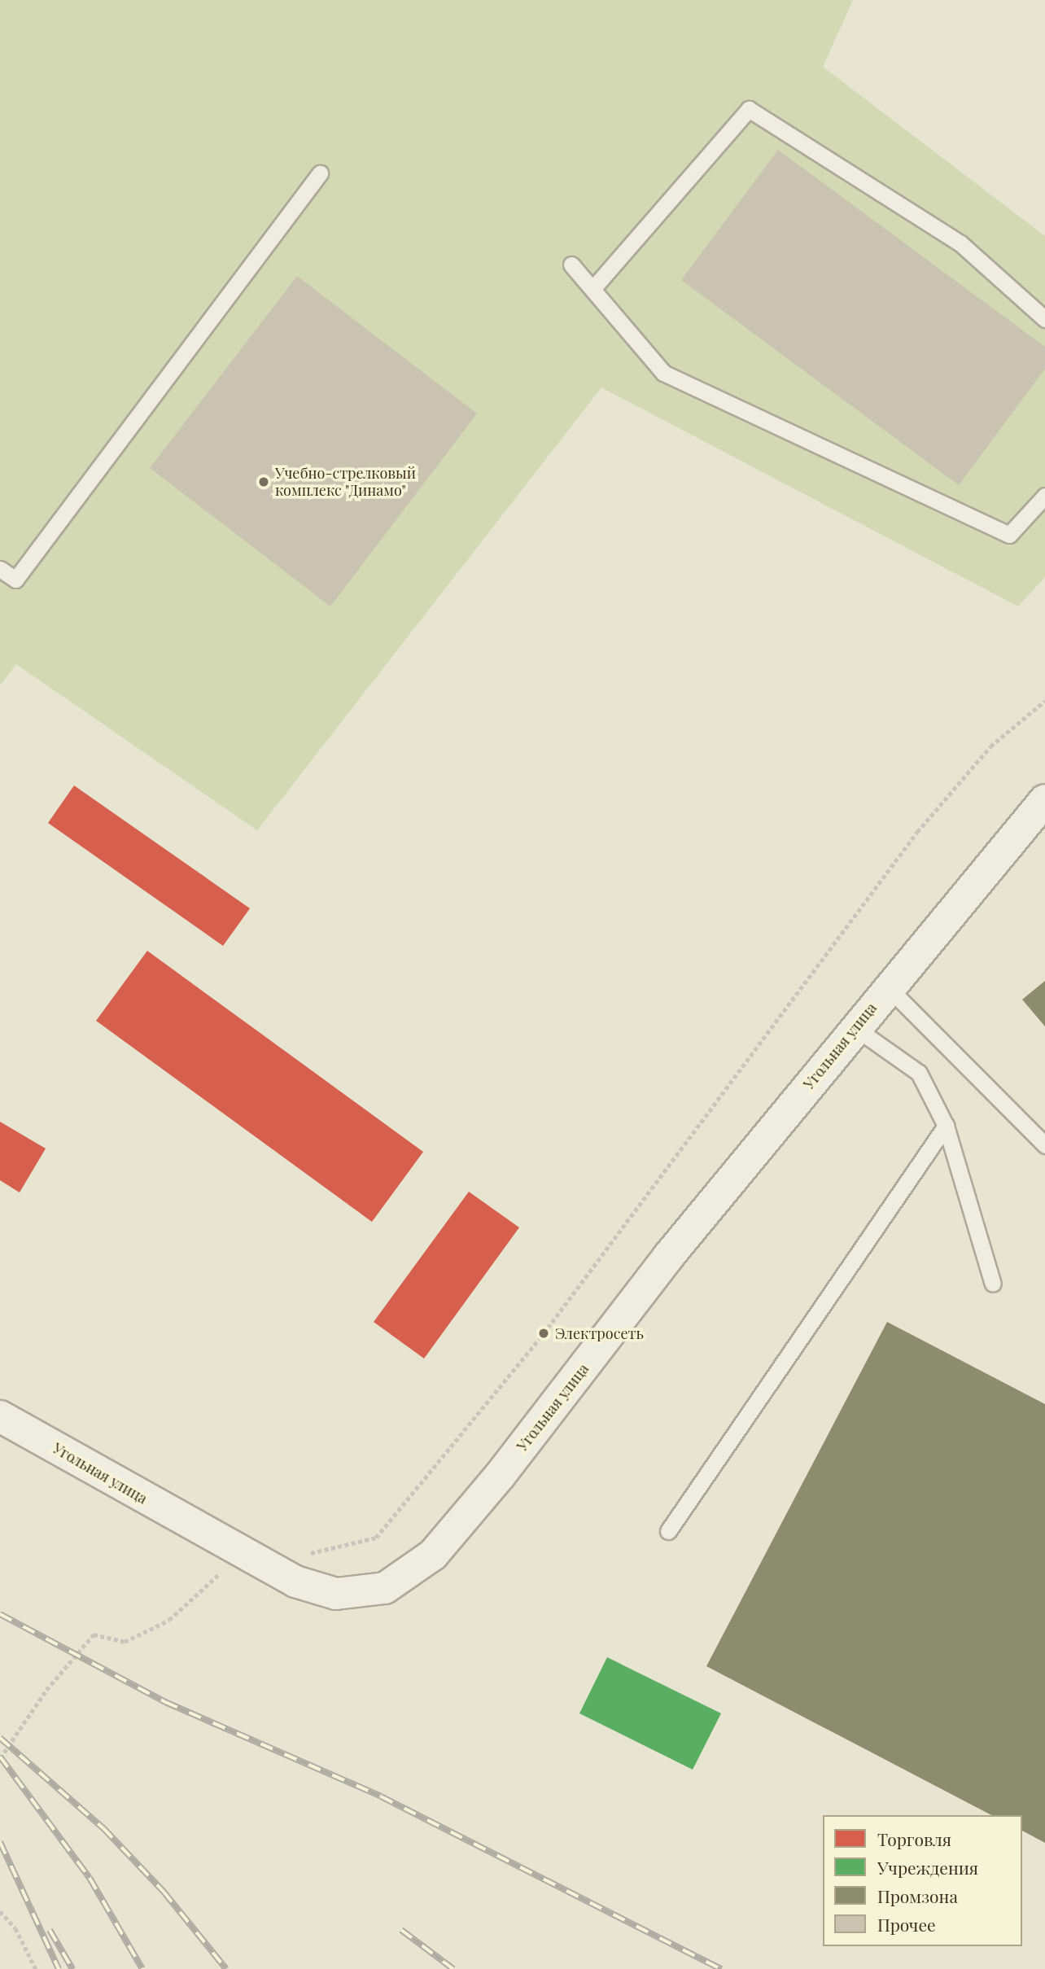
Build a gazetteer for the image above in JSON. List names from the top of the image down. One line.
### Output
{"streets":{"street":["Угольная улица"]},"places":["Учебно-стрелковый комплекс \"Динамо\"","Электросеть"],"legend":["Торговля","Учреждения","Промзона","Прочее"]}
